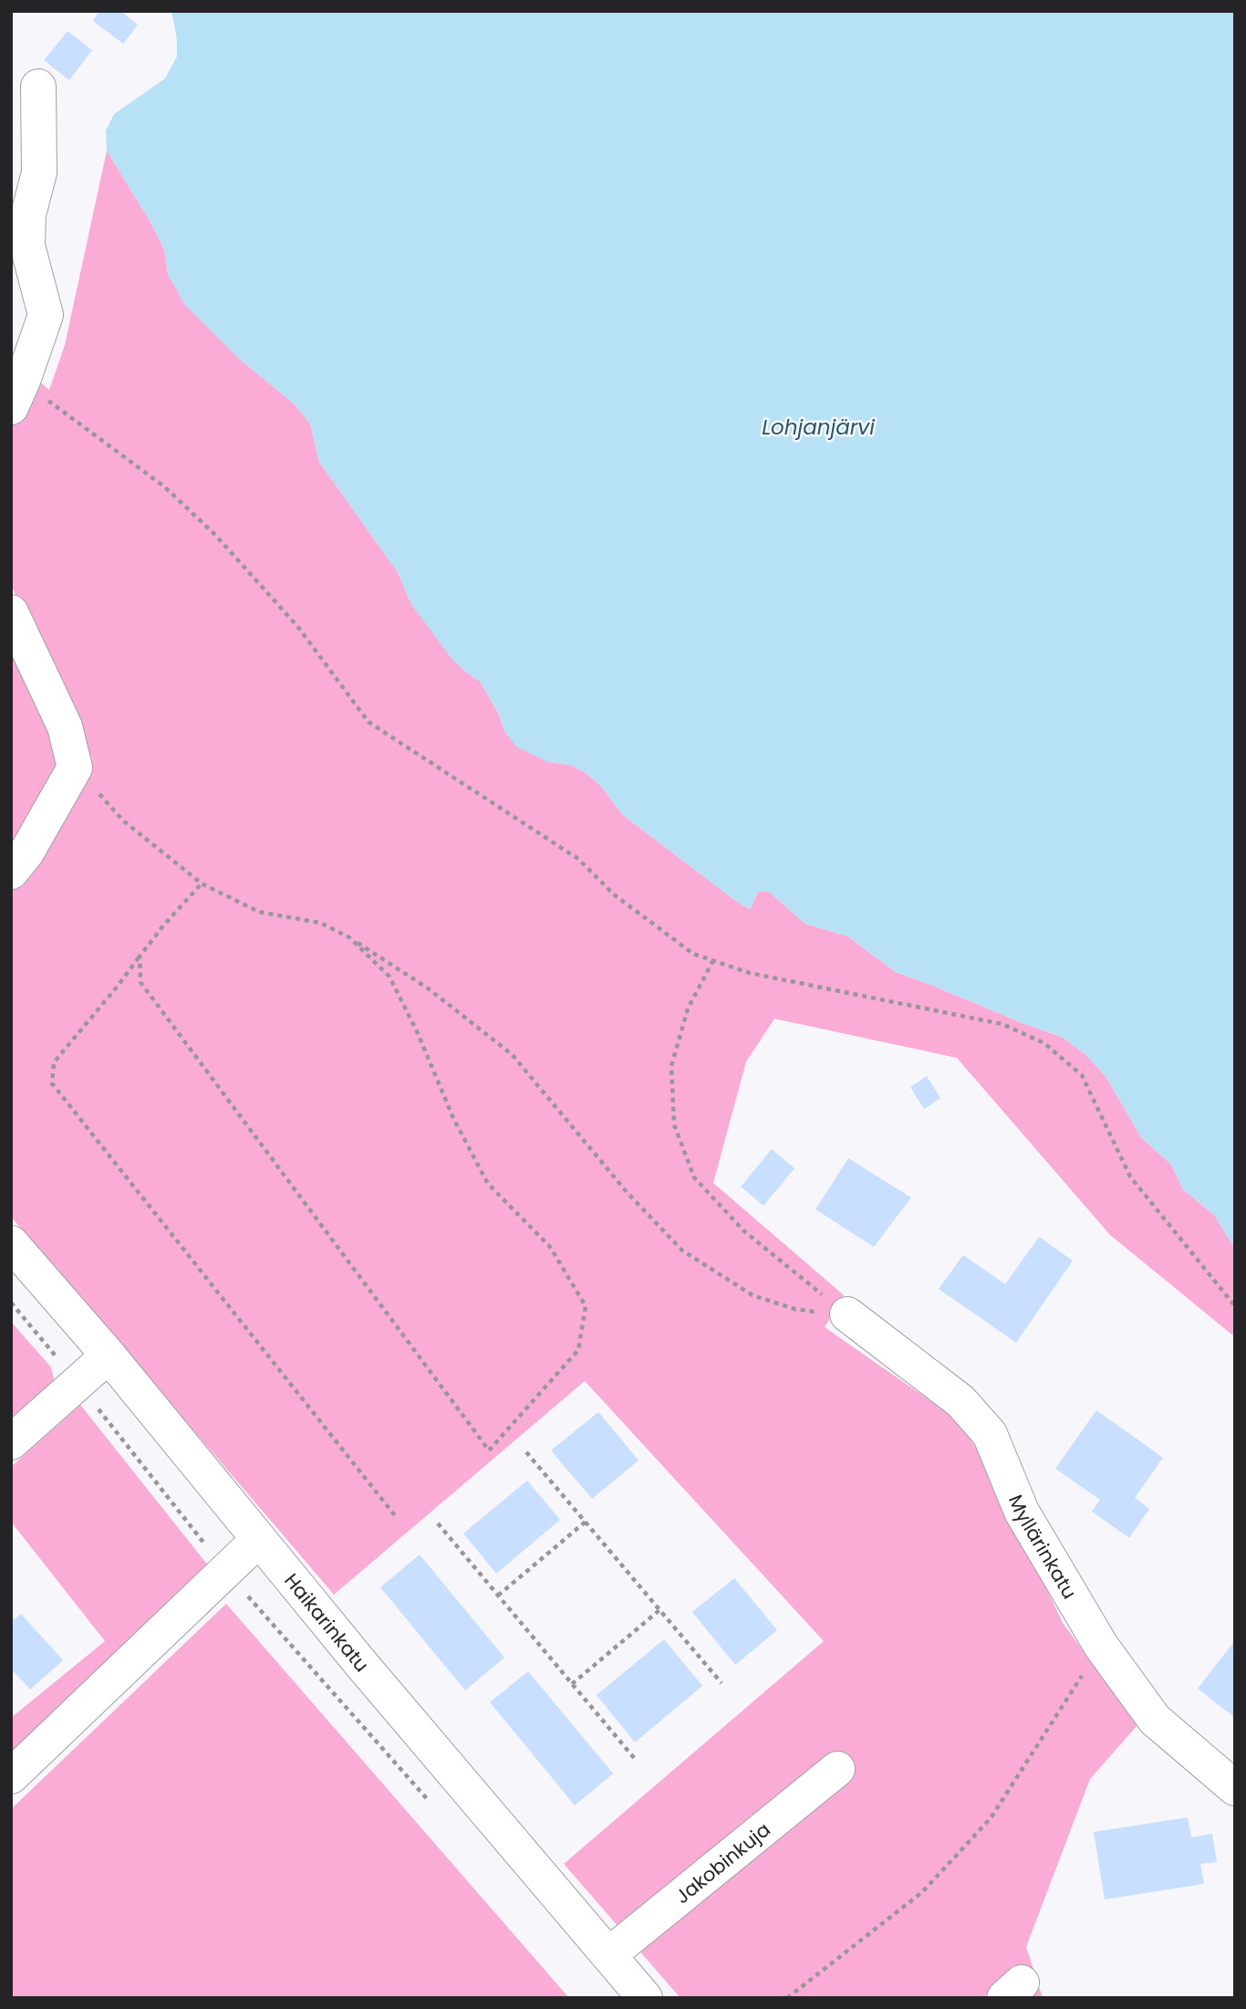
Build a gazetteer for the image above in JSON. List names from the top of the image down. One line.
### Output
{"streets":{"street":["Myllärinkatu","Haikarinkatu","Jakobinkuja"]},"crossings":[["Haikarinkatu","Jakobinkuja"]],"water":["Lohjanjärvi"]}
